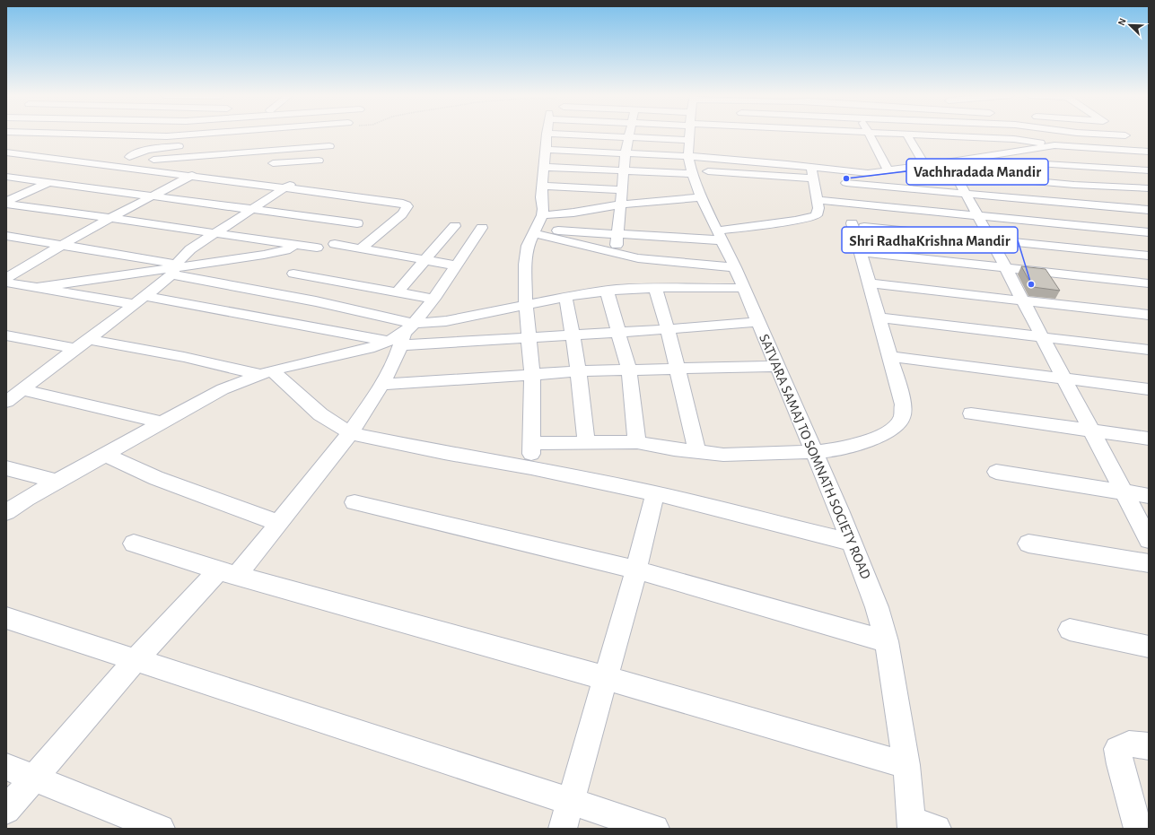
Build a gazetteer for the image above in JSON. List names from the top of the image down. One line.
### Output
{"streets":{"street":["SATVARA SAMAJ TO SOMNATH SOCIETY ROAD"]},"places":["Vachhradada Mandir","Shri RadhaKrishna Mandir"],"north":"top left"}
